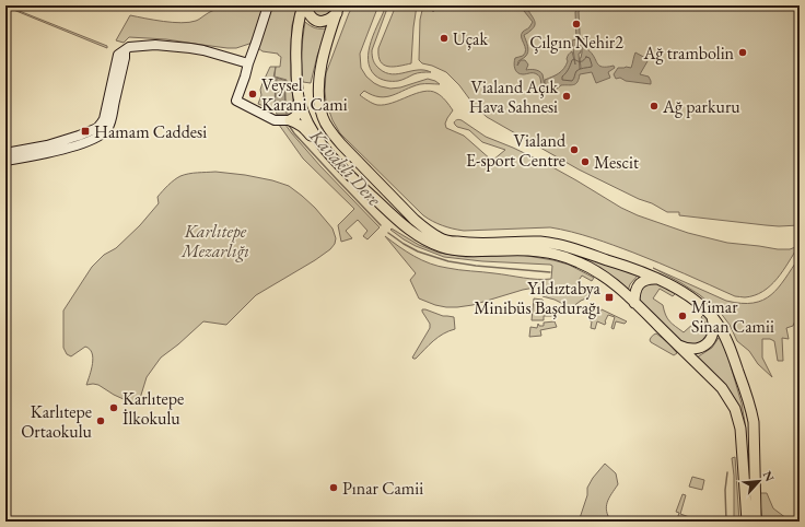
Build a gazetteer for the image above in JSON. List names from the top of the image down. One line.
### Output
{"water":["Kavaklı Dere"],"parks":["Karlıtepe Mezarlığı"],"places":{"other":["Çılgın Nehir2","Uçak","Ağ trambolin","Veysel Karani Cami","Vialand Açık Hava Sahnesi","Ağ parkuru","Vialand E-sport Centre","Mescit","Mimar Sinan Camii","Karlıtepe İlkokulu","Karlıtepe Ortaokulu","Pınar Camii"],"transit":["Hamam Caddesi","Yıldıztabya Minibüs Başdurağı"]},"north":"top right"}
